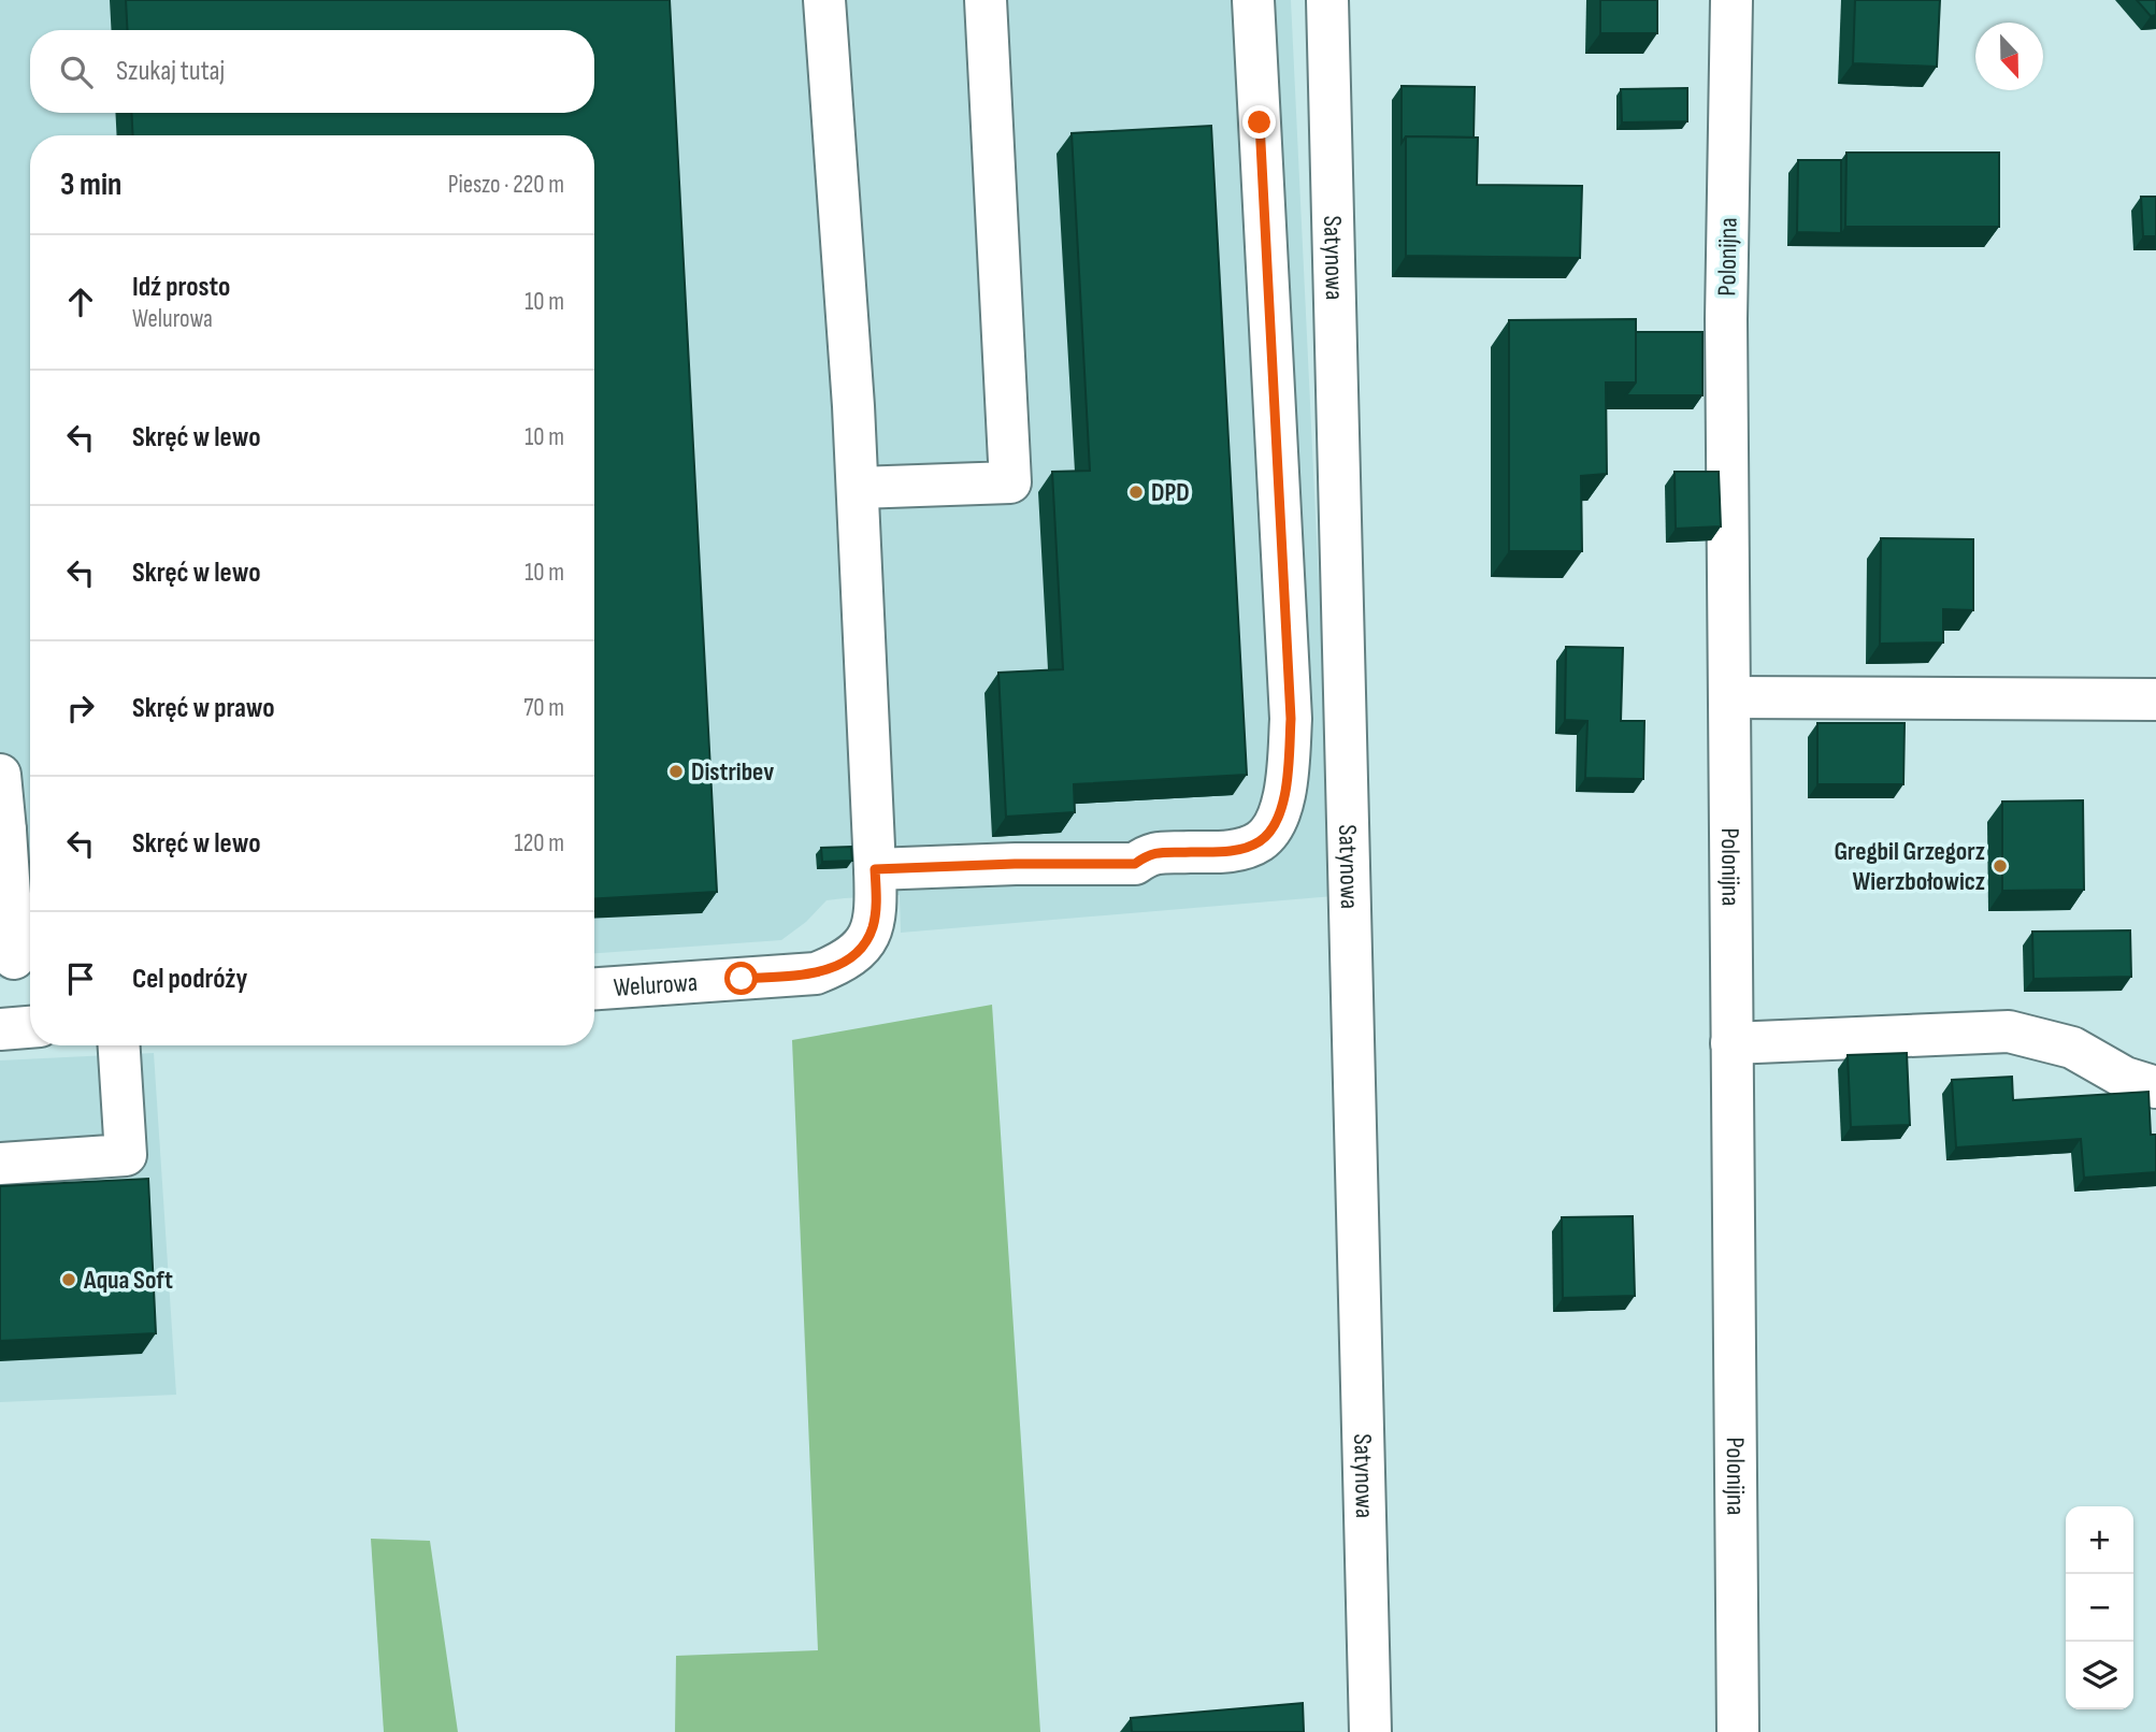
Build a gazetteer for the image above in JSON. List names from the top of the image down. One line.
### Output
{"streets":{"street":["Satynowa","Polonijna","Welurowa"]},"places":["DPD","Distribev","Gregbil Grzegorz Wierzbołowicz","Aqua Soft"],"north":"bottom","page":{"search":"Szukaj tutaj","heading":["3 min","Pieszo · 220 m"],"list":[["Idź prosto","Welurowa","10 m"],["Skręć w lewo","10 m"],["Skręć w lewo","10 m"],["Skręć w prawo","70 m"],["Skręć w lewo","120 m"],"Cel podróży"],"map_buttons":["+","−"]}}
